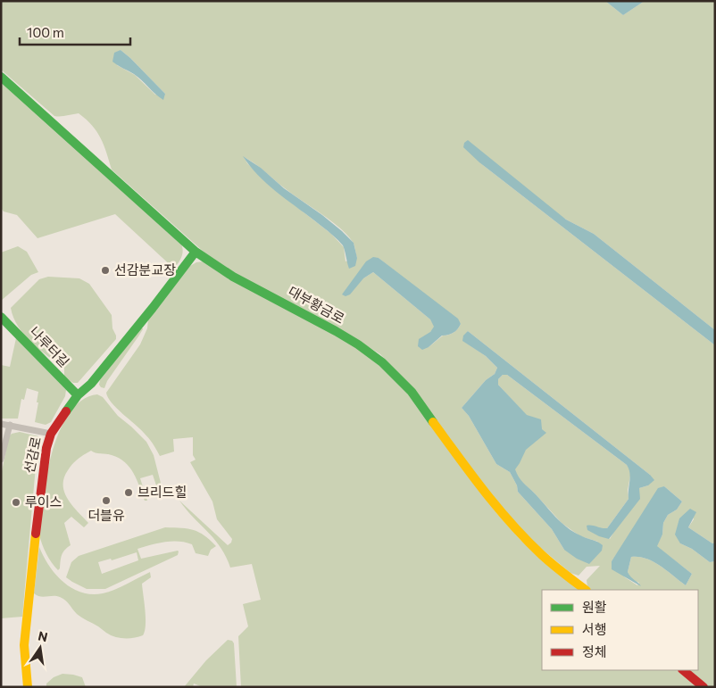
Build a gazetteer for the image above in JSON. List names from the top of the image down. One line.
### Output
{"streets":{"main road":["대부황금로","나루터길","선감로"]},"crossings":[["대부황금로","선감로"],["나루터길","선감로"]],"places":["선감분교장","브리드힐","더블유","루이스"],"legend":["원활","서행","정체"],"scale_bar":"100 m","north":"top"}
